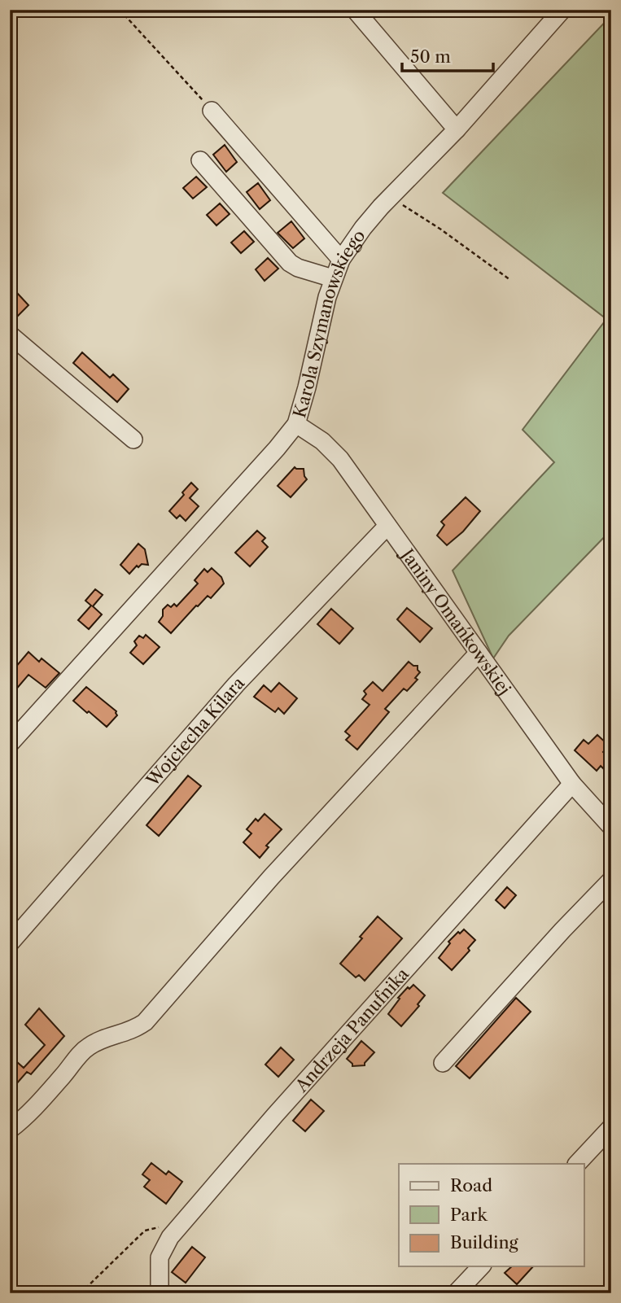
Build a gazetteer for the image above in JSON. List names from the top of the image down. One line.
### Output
{"streets":{"street":["Karola Szymanowskiego","Janiny Omańkowskiej","Wojciecha Kilara","Andrzeja Panufnika"]},"crossings":[["Karola Szymanowskiego","Janiny Omańkowskiej"],["Janiny Omańkowskiej","Wojciecha Kilara"],["Janiny Omańkowskiej","Andrzeja Panufnika"]],"legend":["Road","Park","Building"],"scale_bar":"50 m"}
